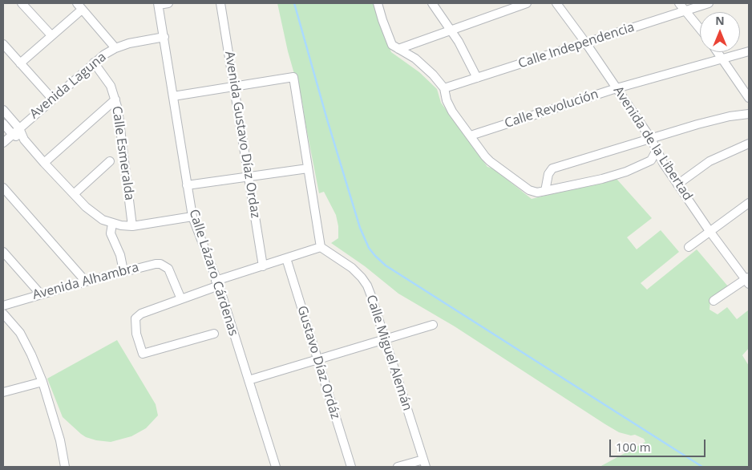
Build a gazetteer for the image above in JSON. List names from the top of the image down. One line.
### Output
{"streets":{"street":["Calle Independencia","Avenida Laguna","Calle Revolución","Avenida Gustavo Díaz Ordaz","Avenida de la Libertad","Calle Esmeralda","Calle Lázaro Cárdenas","Avenida Alhambra","Calle Miguel Alemán","Gustavo Díaz Ordáz"]},"crossings":[["Calle Independencia","Avenida de la Libertad"],["Avenida Laguna","Calle Esmeralda"],["Avenida Laguna","Calle Lázaro Cárdenas"],["Calle Revolución","Avenida de la Libertad"]],"scale_bar":"100 m","north":"top"}
